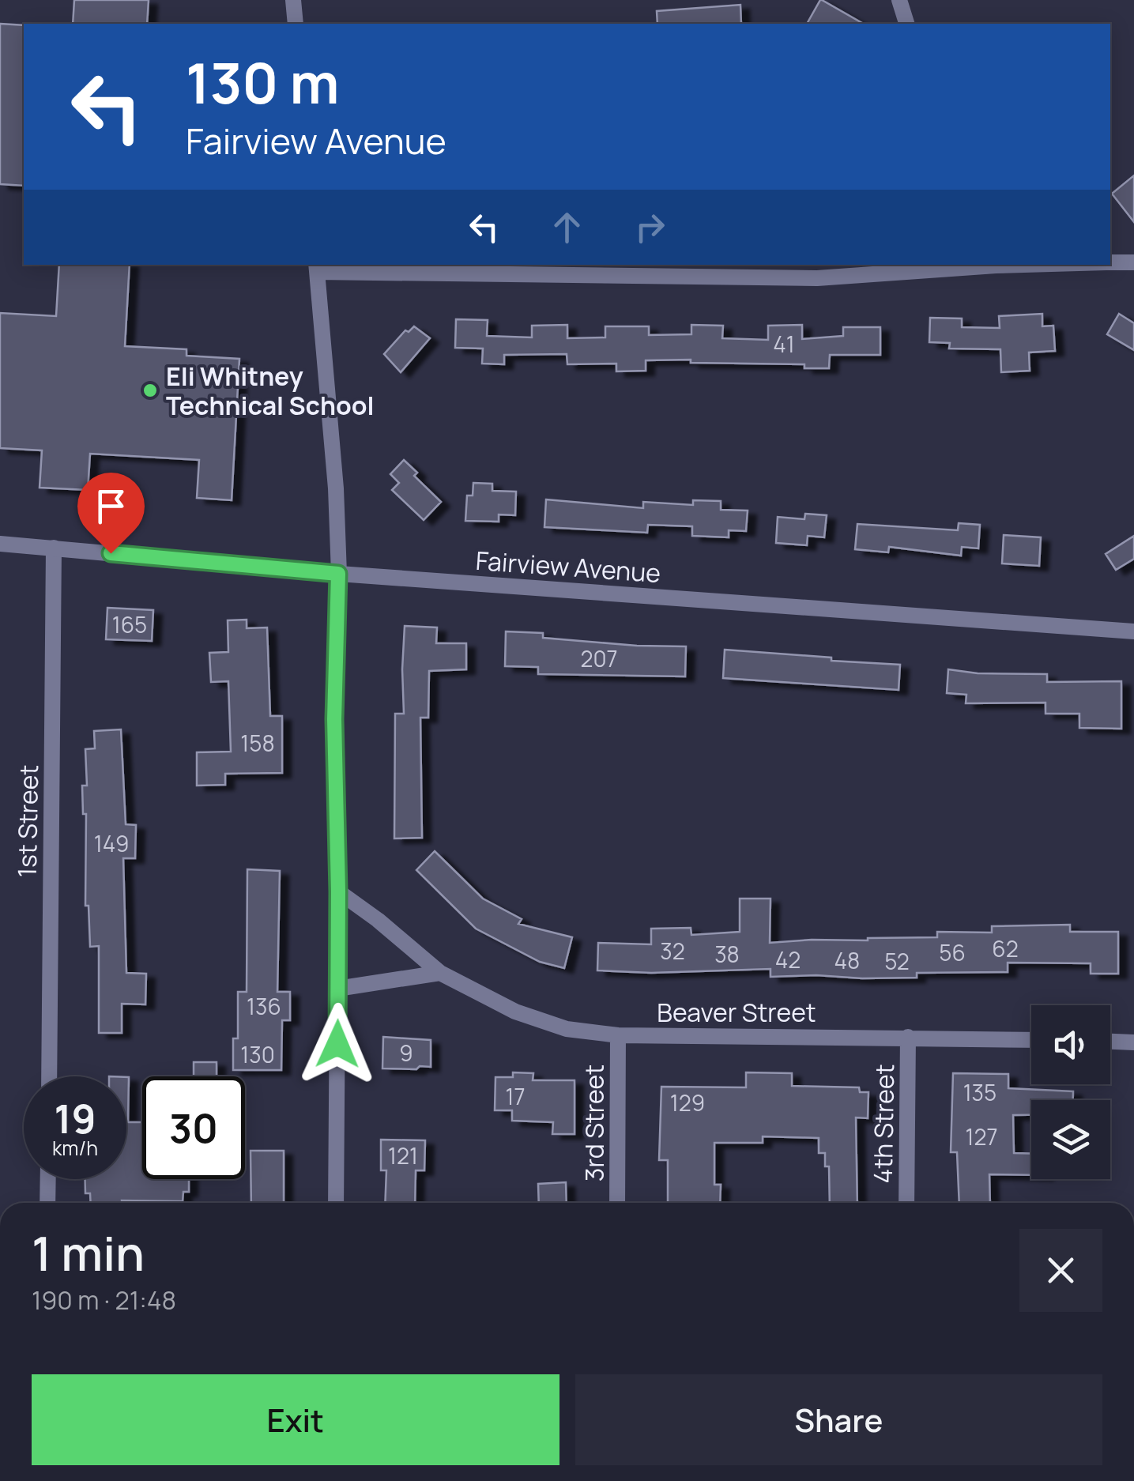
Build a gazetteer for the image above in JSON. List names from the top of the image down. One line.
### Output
{"streets":{"street":["Fairview Avenue","1st Street","Beaver Street","3rd Street","4th Street"]},"crossings":[["Fairview Avenue","1st Street"],["Beaver Street","3rd Street"],["Beaver Street","4th Street"]],"places":["Eli Whitney Technical School"],"house_numbers":["41","165","207","158","149","62","32","56","38","42","48","52","136","9","130","135","17","129","127","121"],"page":{"turn":["130 m","Fairview Avenue"],"speed":"19 km/h","limit":"30","heading":["1 min","190 m · 21:48"],"buttons":["Exit","Share"]}}
